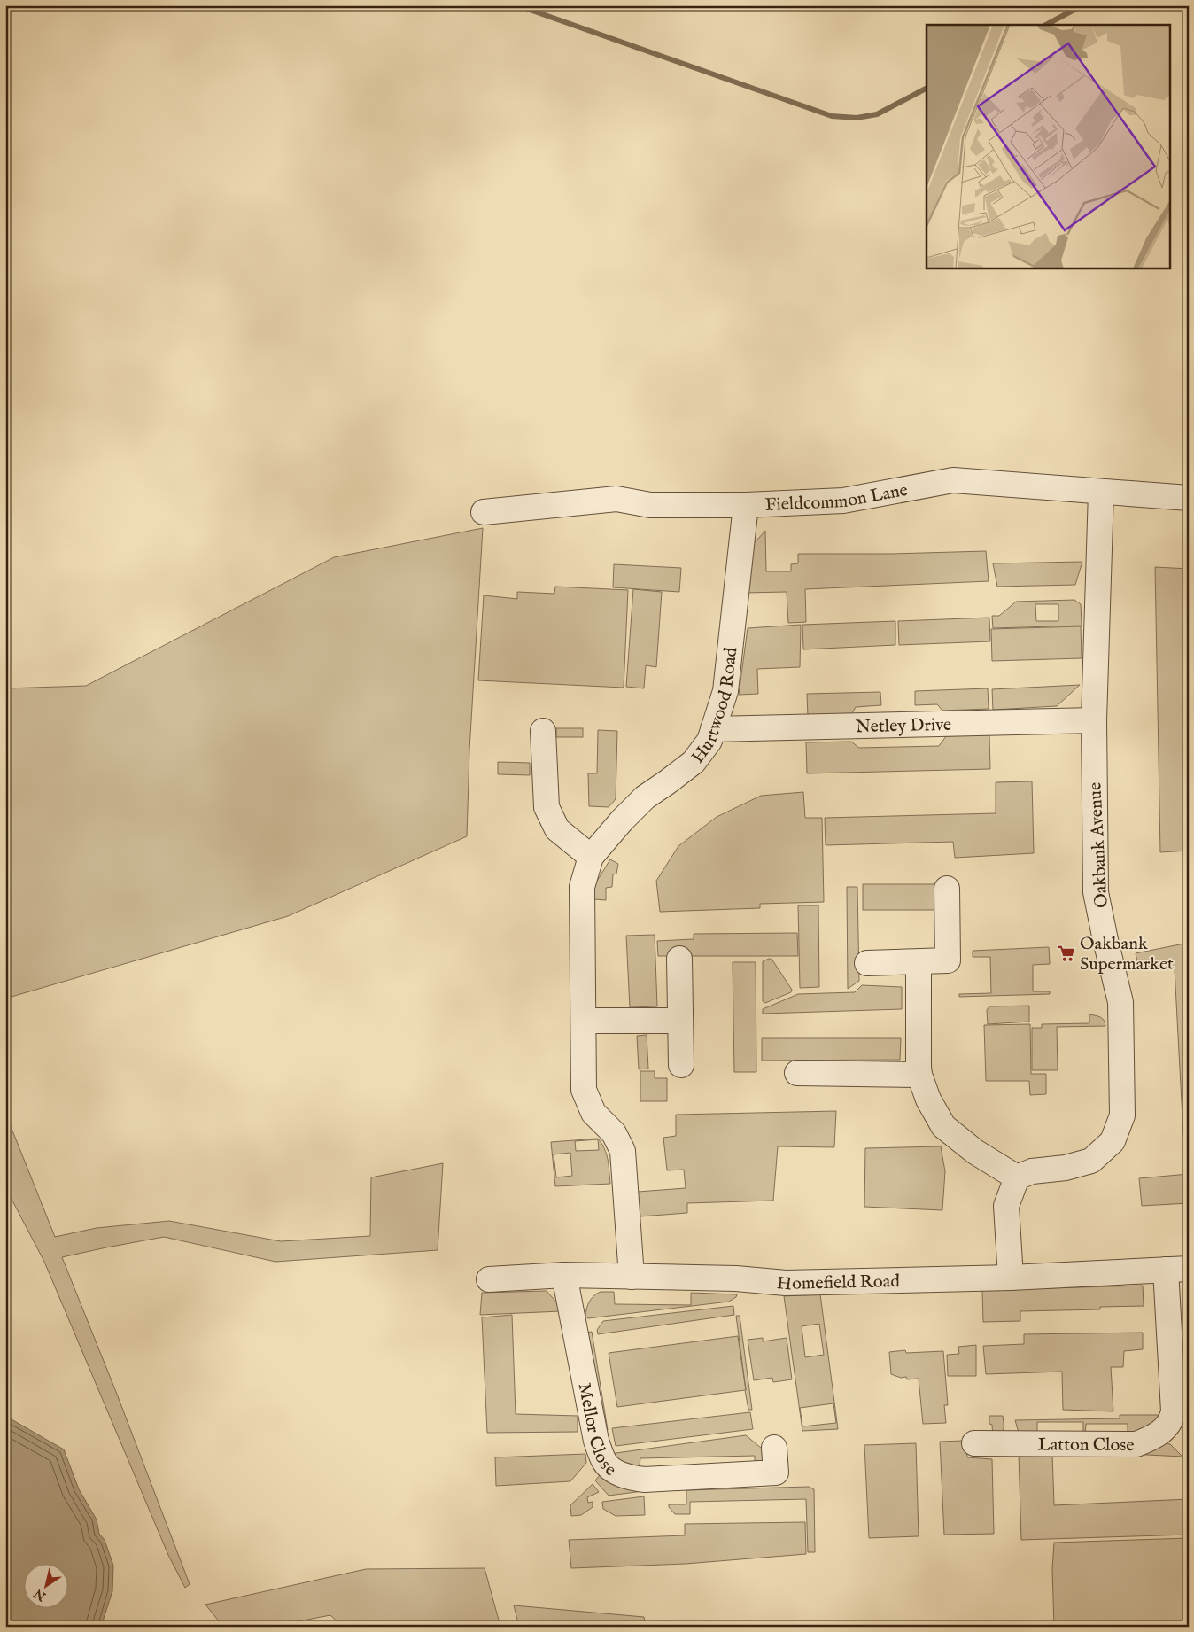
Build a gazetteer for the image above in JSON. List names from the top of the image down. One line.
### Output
{"streets":{"street":["Fieldcommon Lane","Hurtwood Road","Netley Drive","Oakbank Avenue","Homefield Road","Mellor Close","Latton Close"]},"crossings":[["Fieldcommon Lane","Hurtwood Road"],["Fieldcommon Lane","Oakbank Avenue"],["Hurtwood Road","Netley Drive"],["Hurtwood Road","Homefield Road"],["Netley Drive","Oakbank Avenue"],["Homefield Road","Mellor Close"],["Homefield Road","Latton Close"]],"places":{"supermarket":["Oakbank Supermarket"]},"north":"bottom left"}
